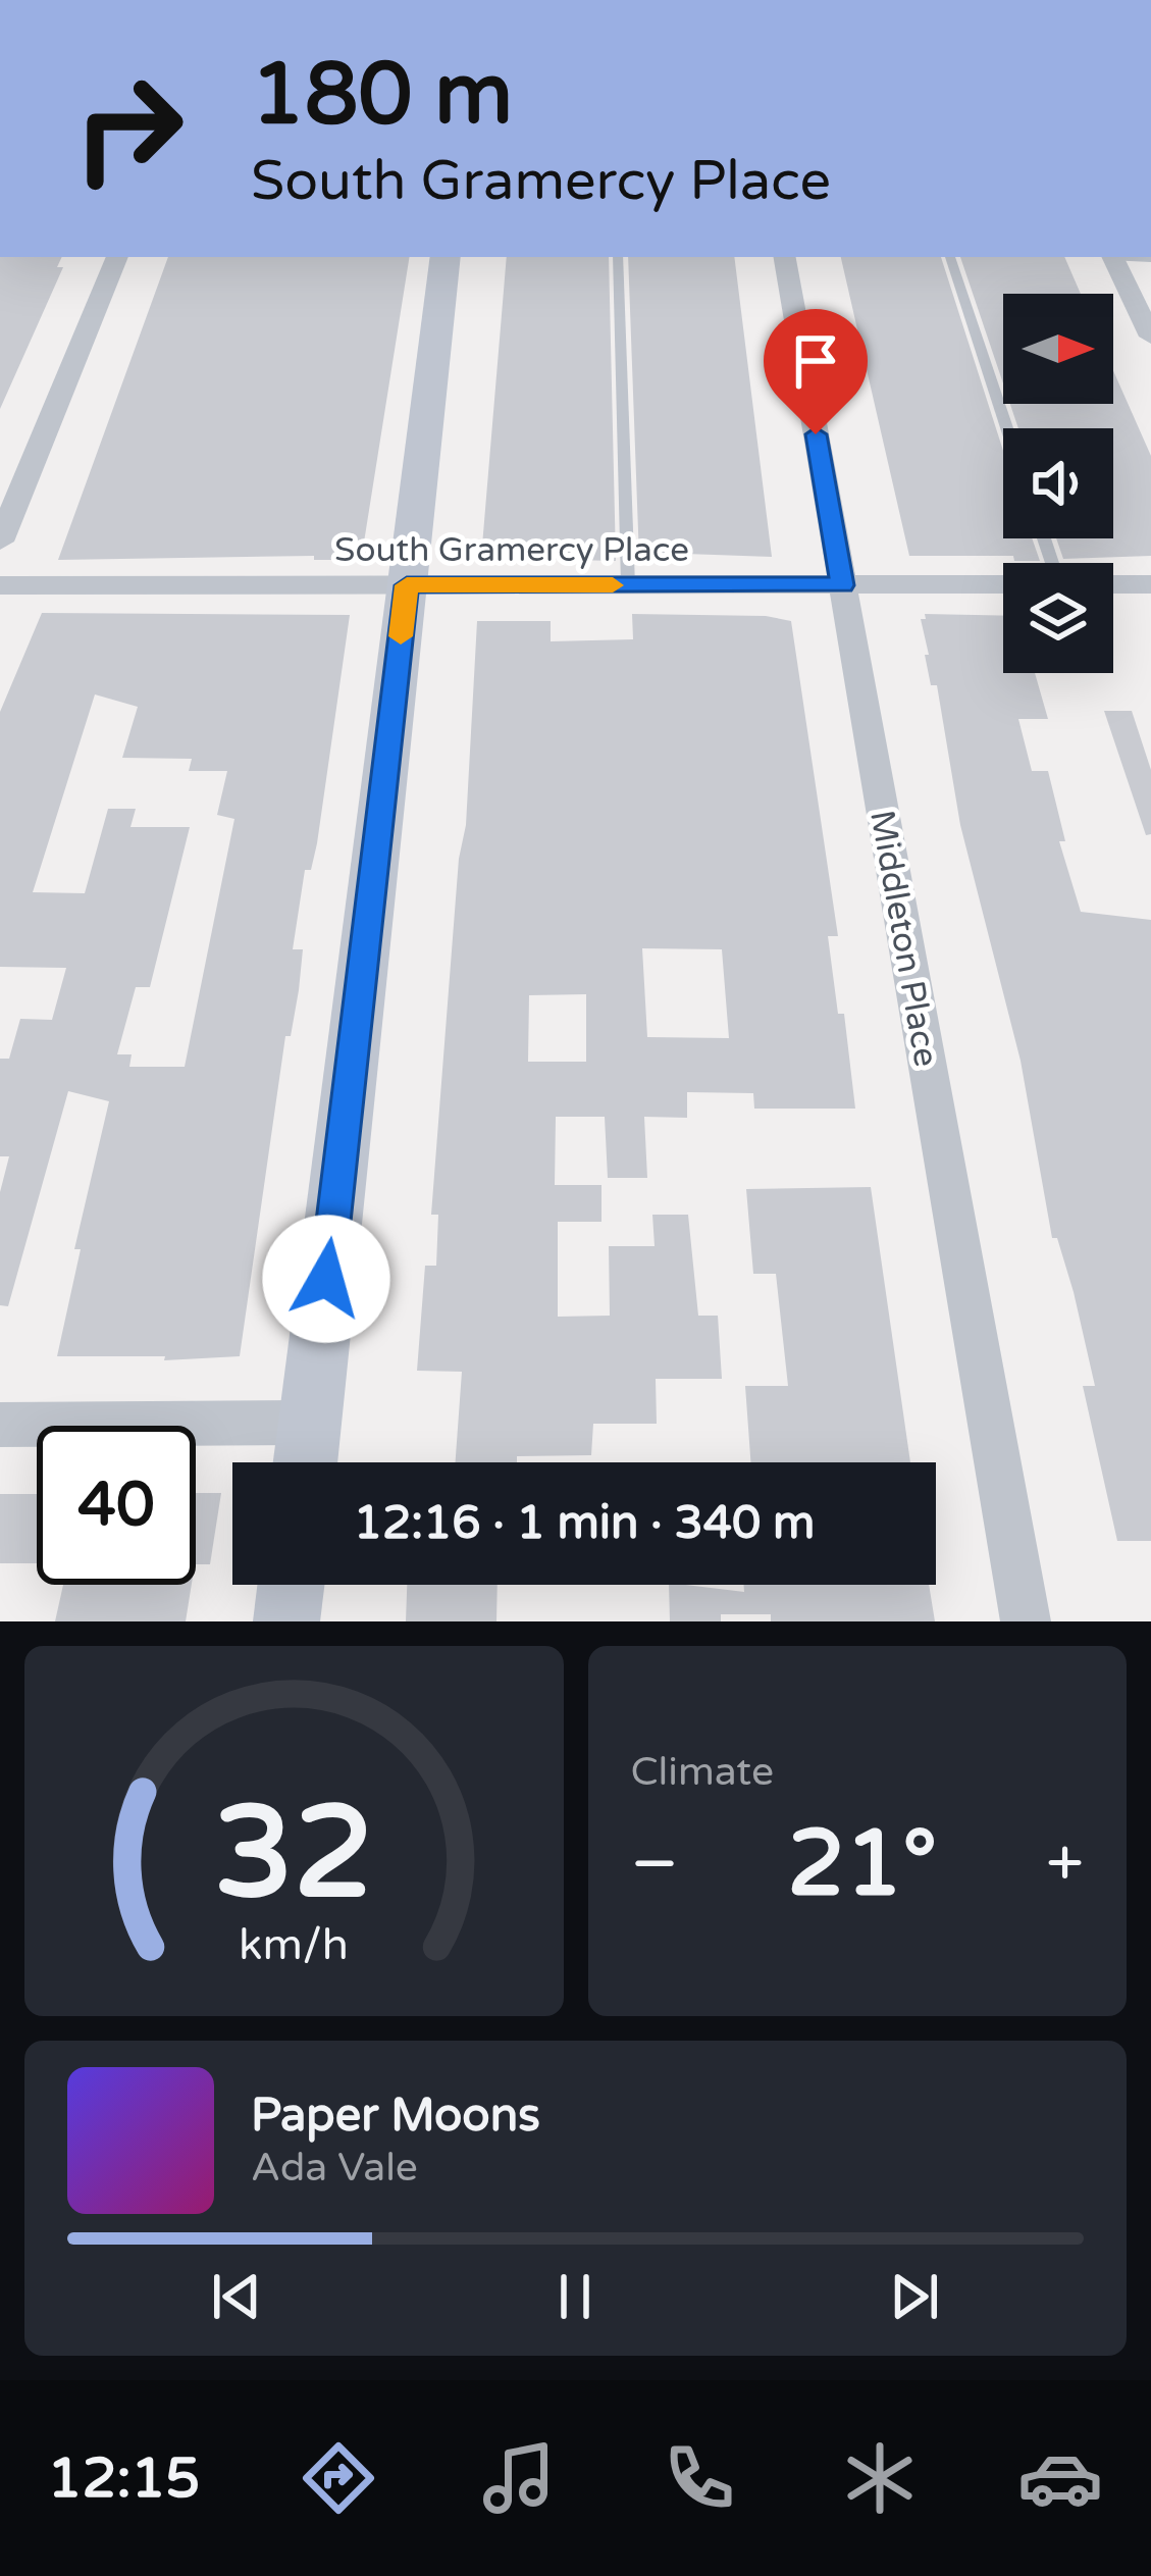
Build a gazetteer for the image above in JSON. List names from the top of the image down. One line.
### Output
{"streets":{"street":["South Gramercy Place","Middleton Place"]},"crossings":[["South Gramercy Place","Middleton Place"]],"north":"right","page":{"turn":["180 m","South Gramercy Place"],"limit":"40","trip":"12:16 · 1 min · 340 m","tile":"Climate","heat":["−","21°","+"],"song":["Paper Moons","Ada Vale"],"tabs":"12:15","gauge":["32","km/h"]}}
